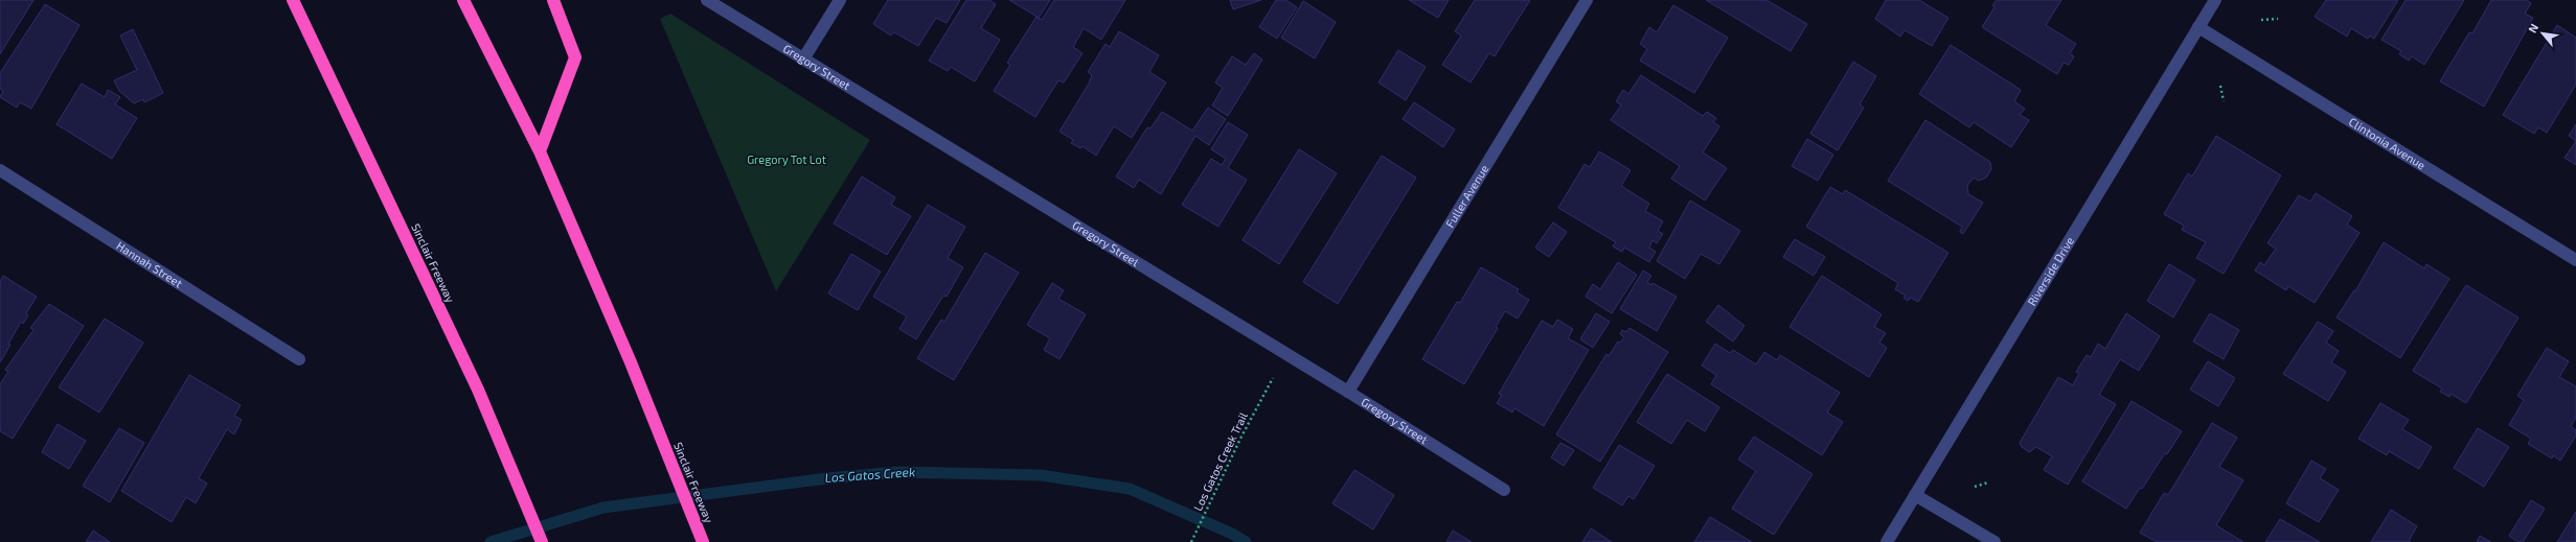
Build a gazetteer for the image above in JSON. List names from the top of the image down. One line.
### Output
{"streets":{"highway":["Sinclair Freeway"],"street":["Gregory Street","Clintonia Avenue","Fuller Avenue","Hannah Street","Riverside Drive"],"path":["Los Gatos Creek Trail"]},"crossings":[["Gregory Street","Fuller Avenue"],["Clintonia Avenue","Riverside Drive"]],"water":["Los Gatos Creek"],"parks":["Gregory Tot Lot"],"north":"top left"}
